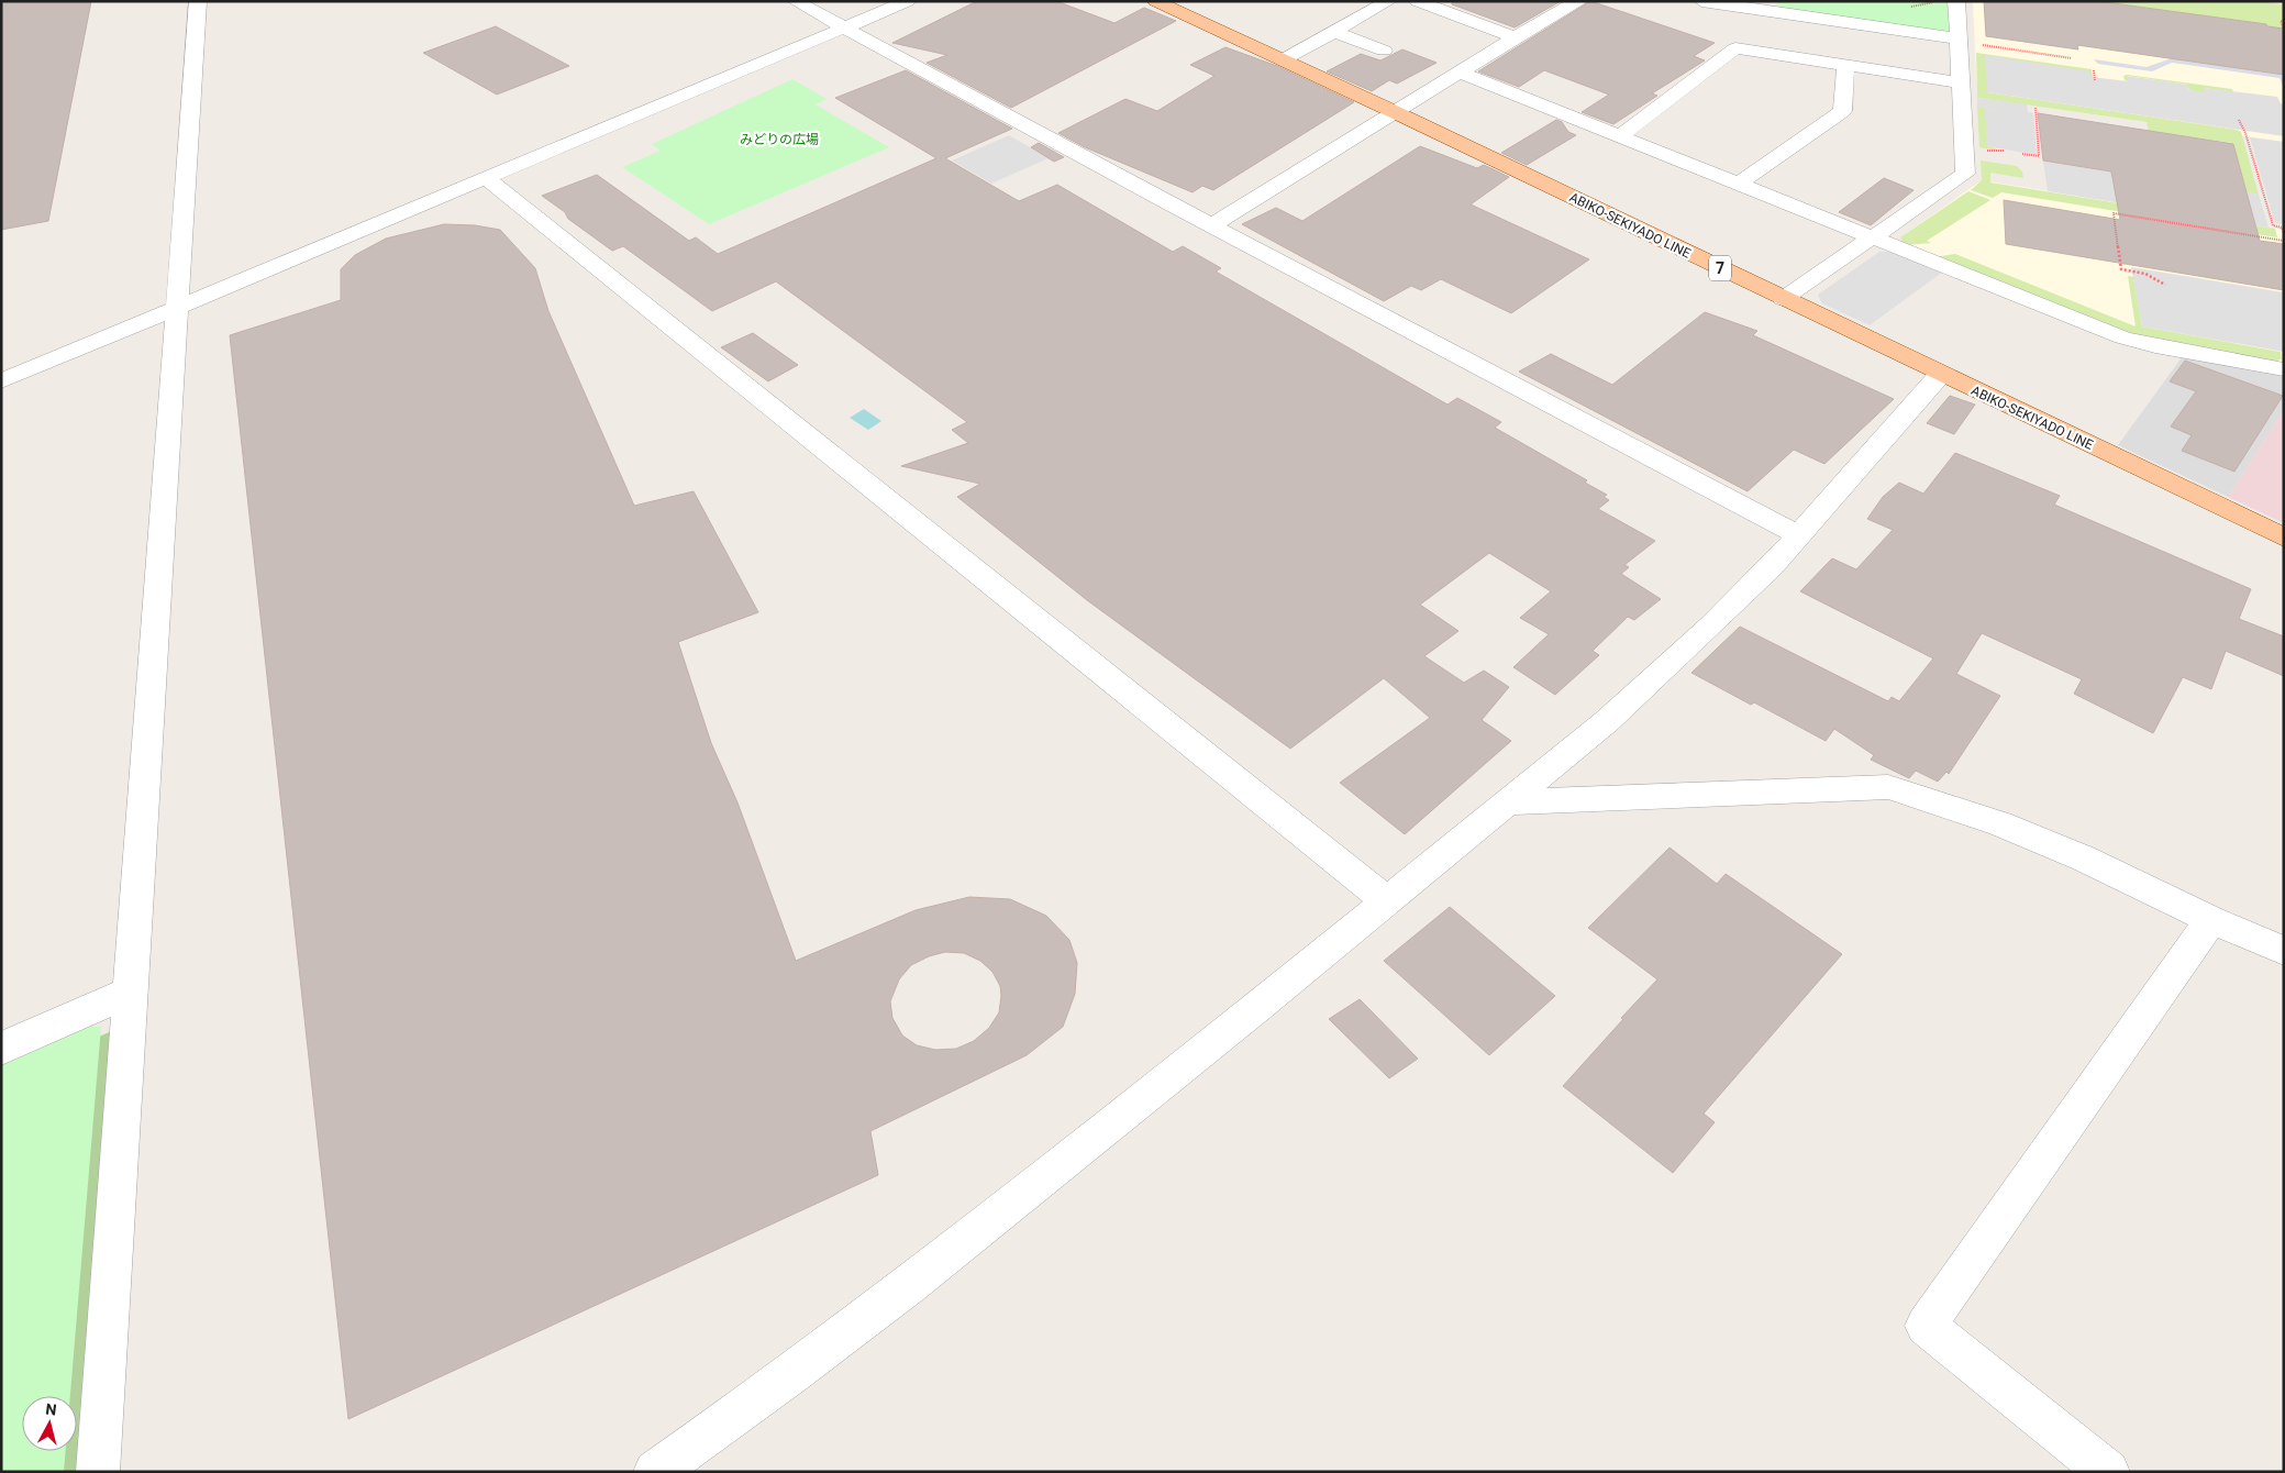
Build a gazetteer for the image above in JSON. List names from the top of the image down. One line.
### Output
{"streets":{"main road":["ABIKO-SEKIYADO LINE","7"]},"parks":["みどりの広場"],"north":"top"}
